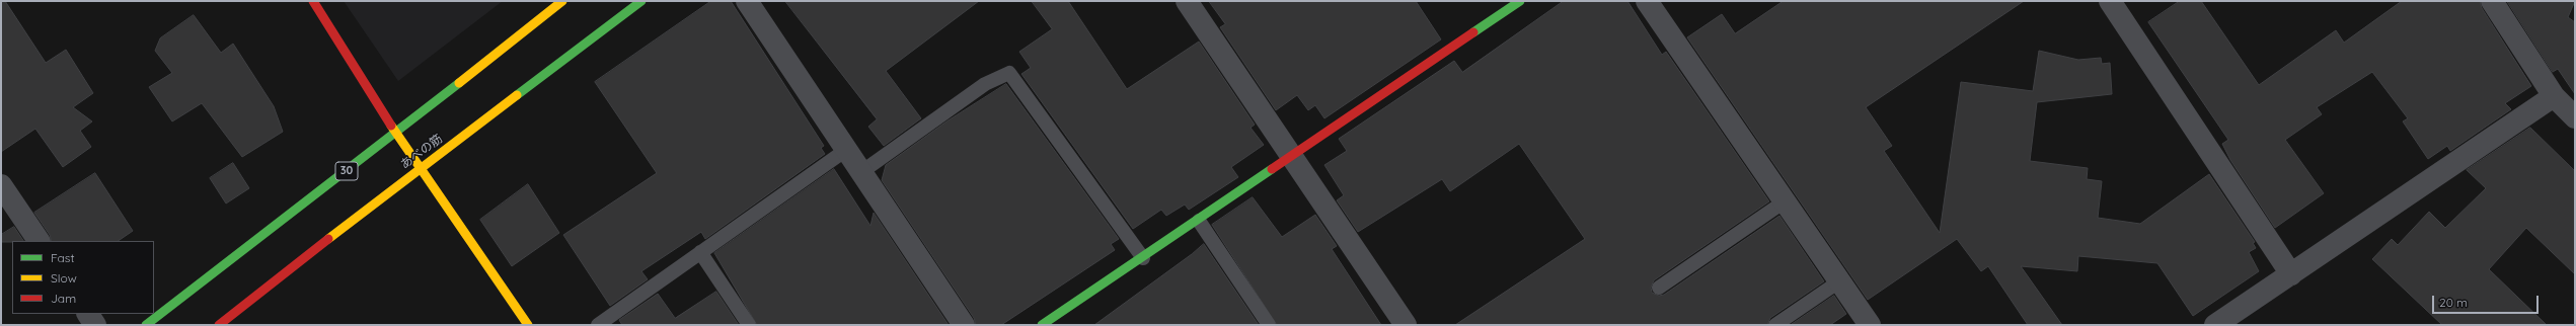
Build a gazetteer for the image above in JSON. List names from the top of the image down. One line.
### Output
{"streets":{"main road":["あべの筋","30"]},"legend":["Fast","Slow","Jam"],"scale_bar":"20 m"}
